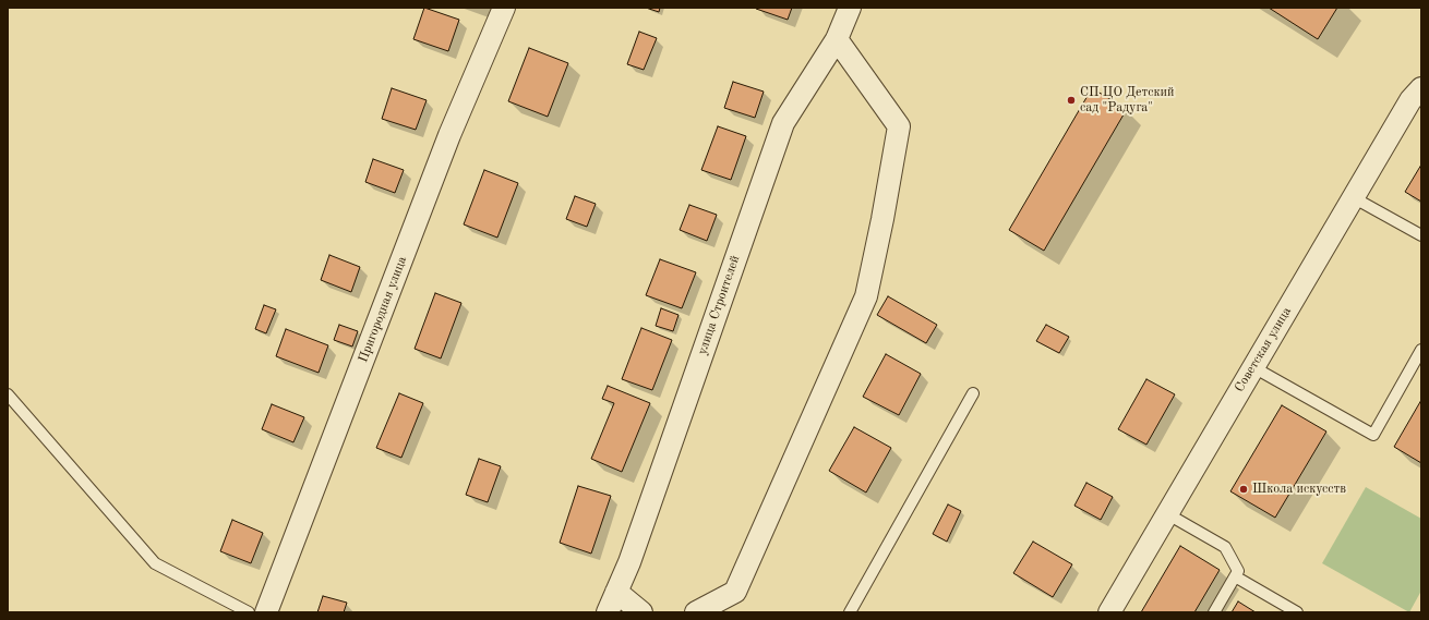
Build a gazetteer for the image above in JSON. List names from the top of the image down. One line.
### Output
{"streets":{"street":["улица Строителей","Пригородная улица","Советская улица"]},"places":["СП ЦО Детский сад \"Радуга\"","Школа искусств"]}
